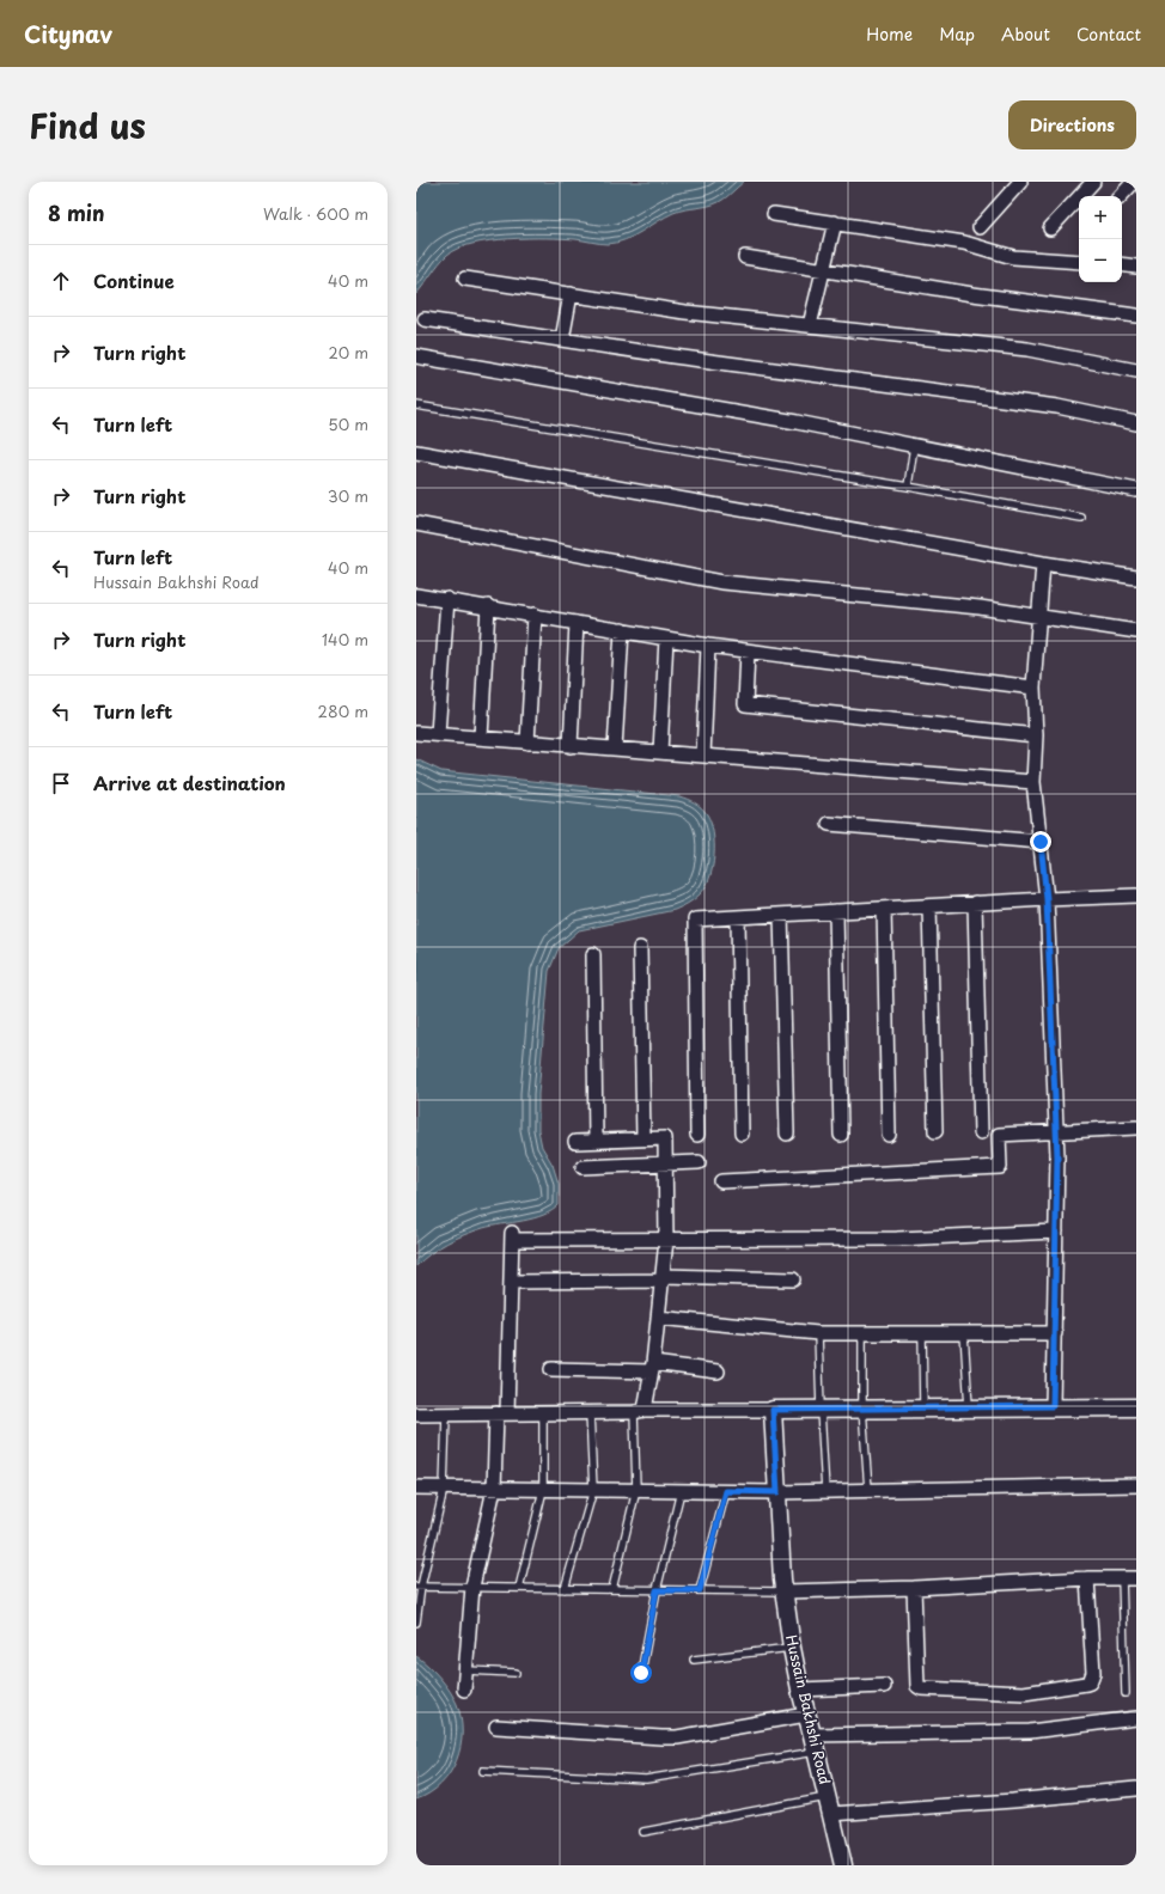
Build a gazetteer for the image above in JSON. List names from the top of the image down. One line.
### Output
{"streets":{"street":["Hussain Bakhshi Road"]},"page":{"header":"Citynav","nav":["Home","Map","About","Contact"],"title":"Find us","buttons":"Directions","heading":["8 min","Walk · 600 m"],"map_buttons":["+","−"],"list":[["Continue","40 m"],["Turn right","20 m"],["Turn left","50 m"],["Turn right","30 m"],["Turn left","Hussain Bakhshi Road","40 m"],["Turn right","140 m"],["Turn left","280 m"],"Arrive at destination"]}}
